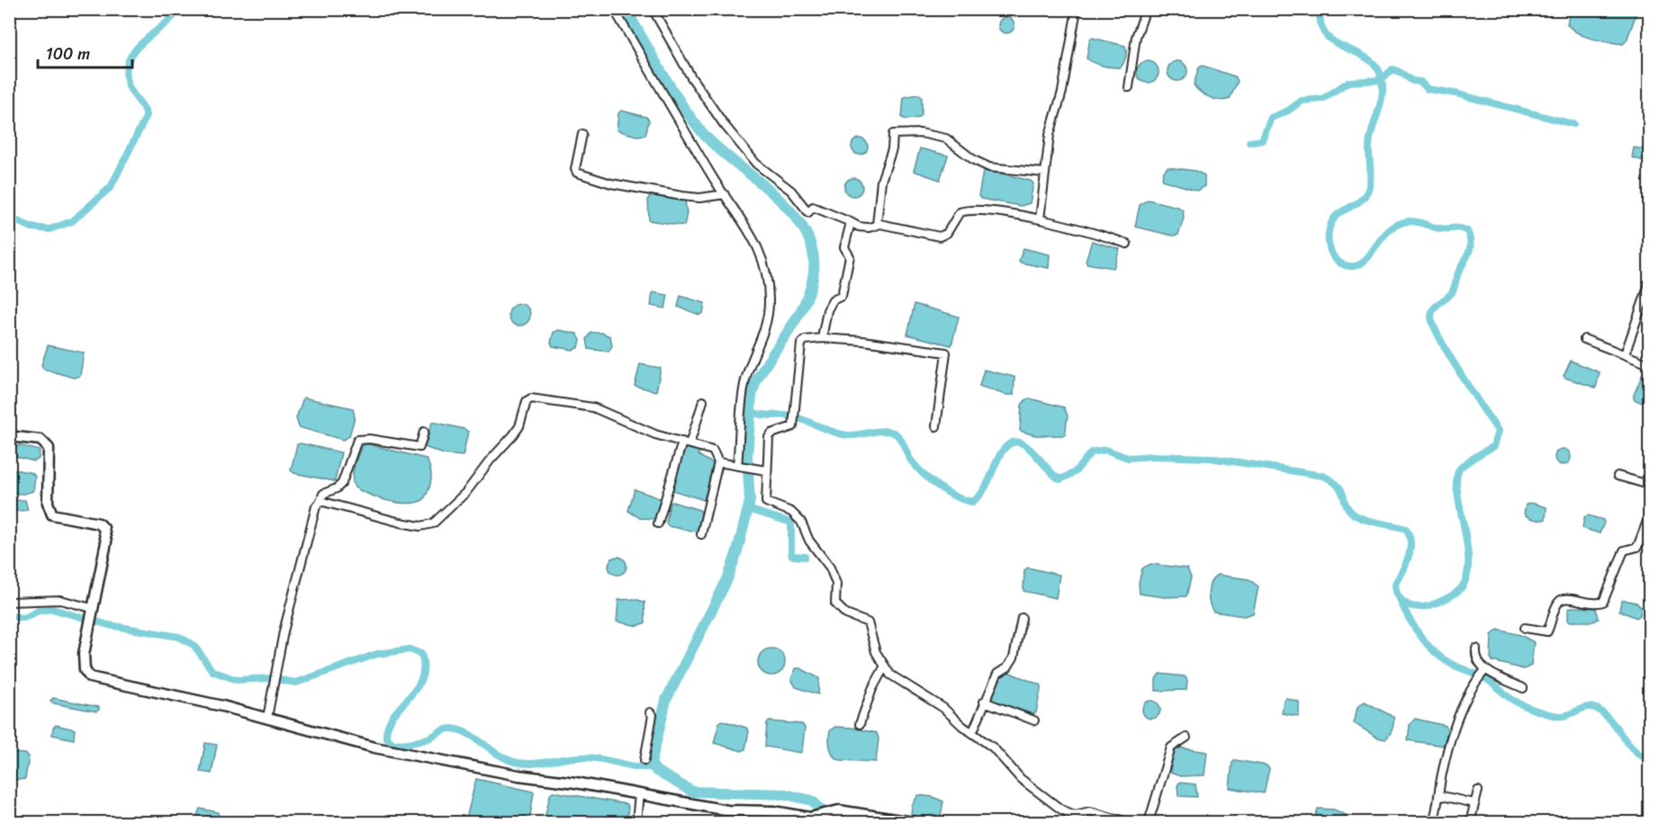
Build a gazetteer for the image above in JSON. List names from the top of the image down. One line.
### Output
{"scale_bar":"100 m"}
